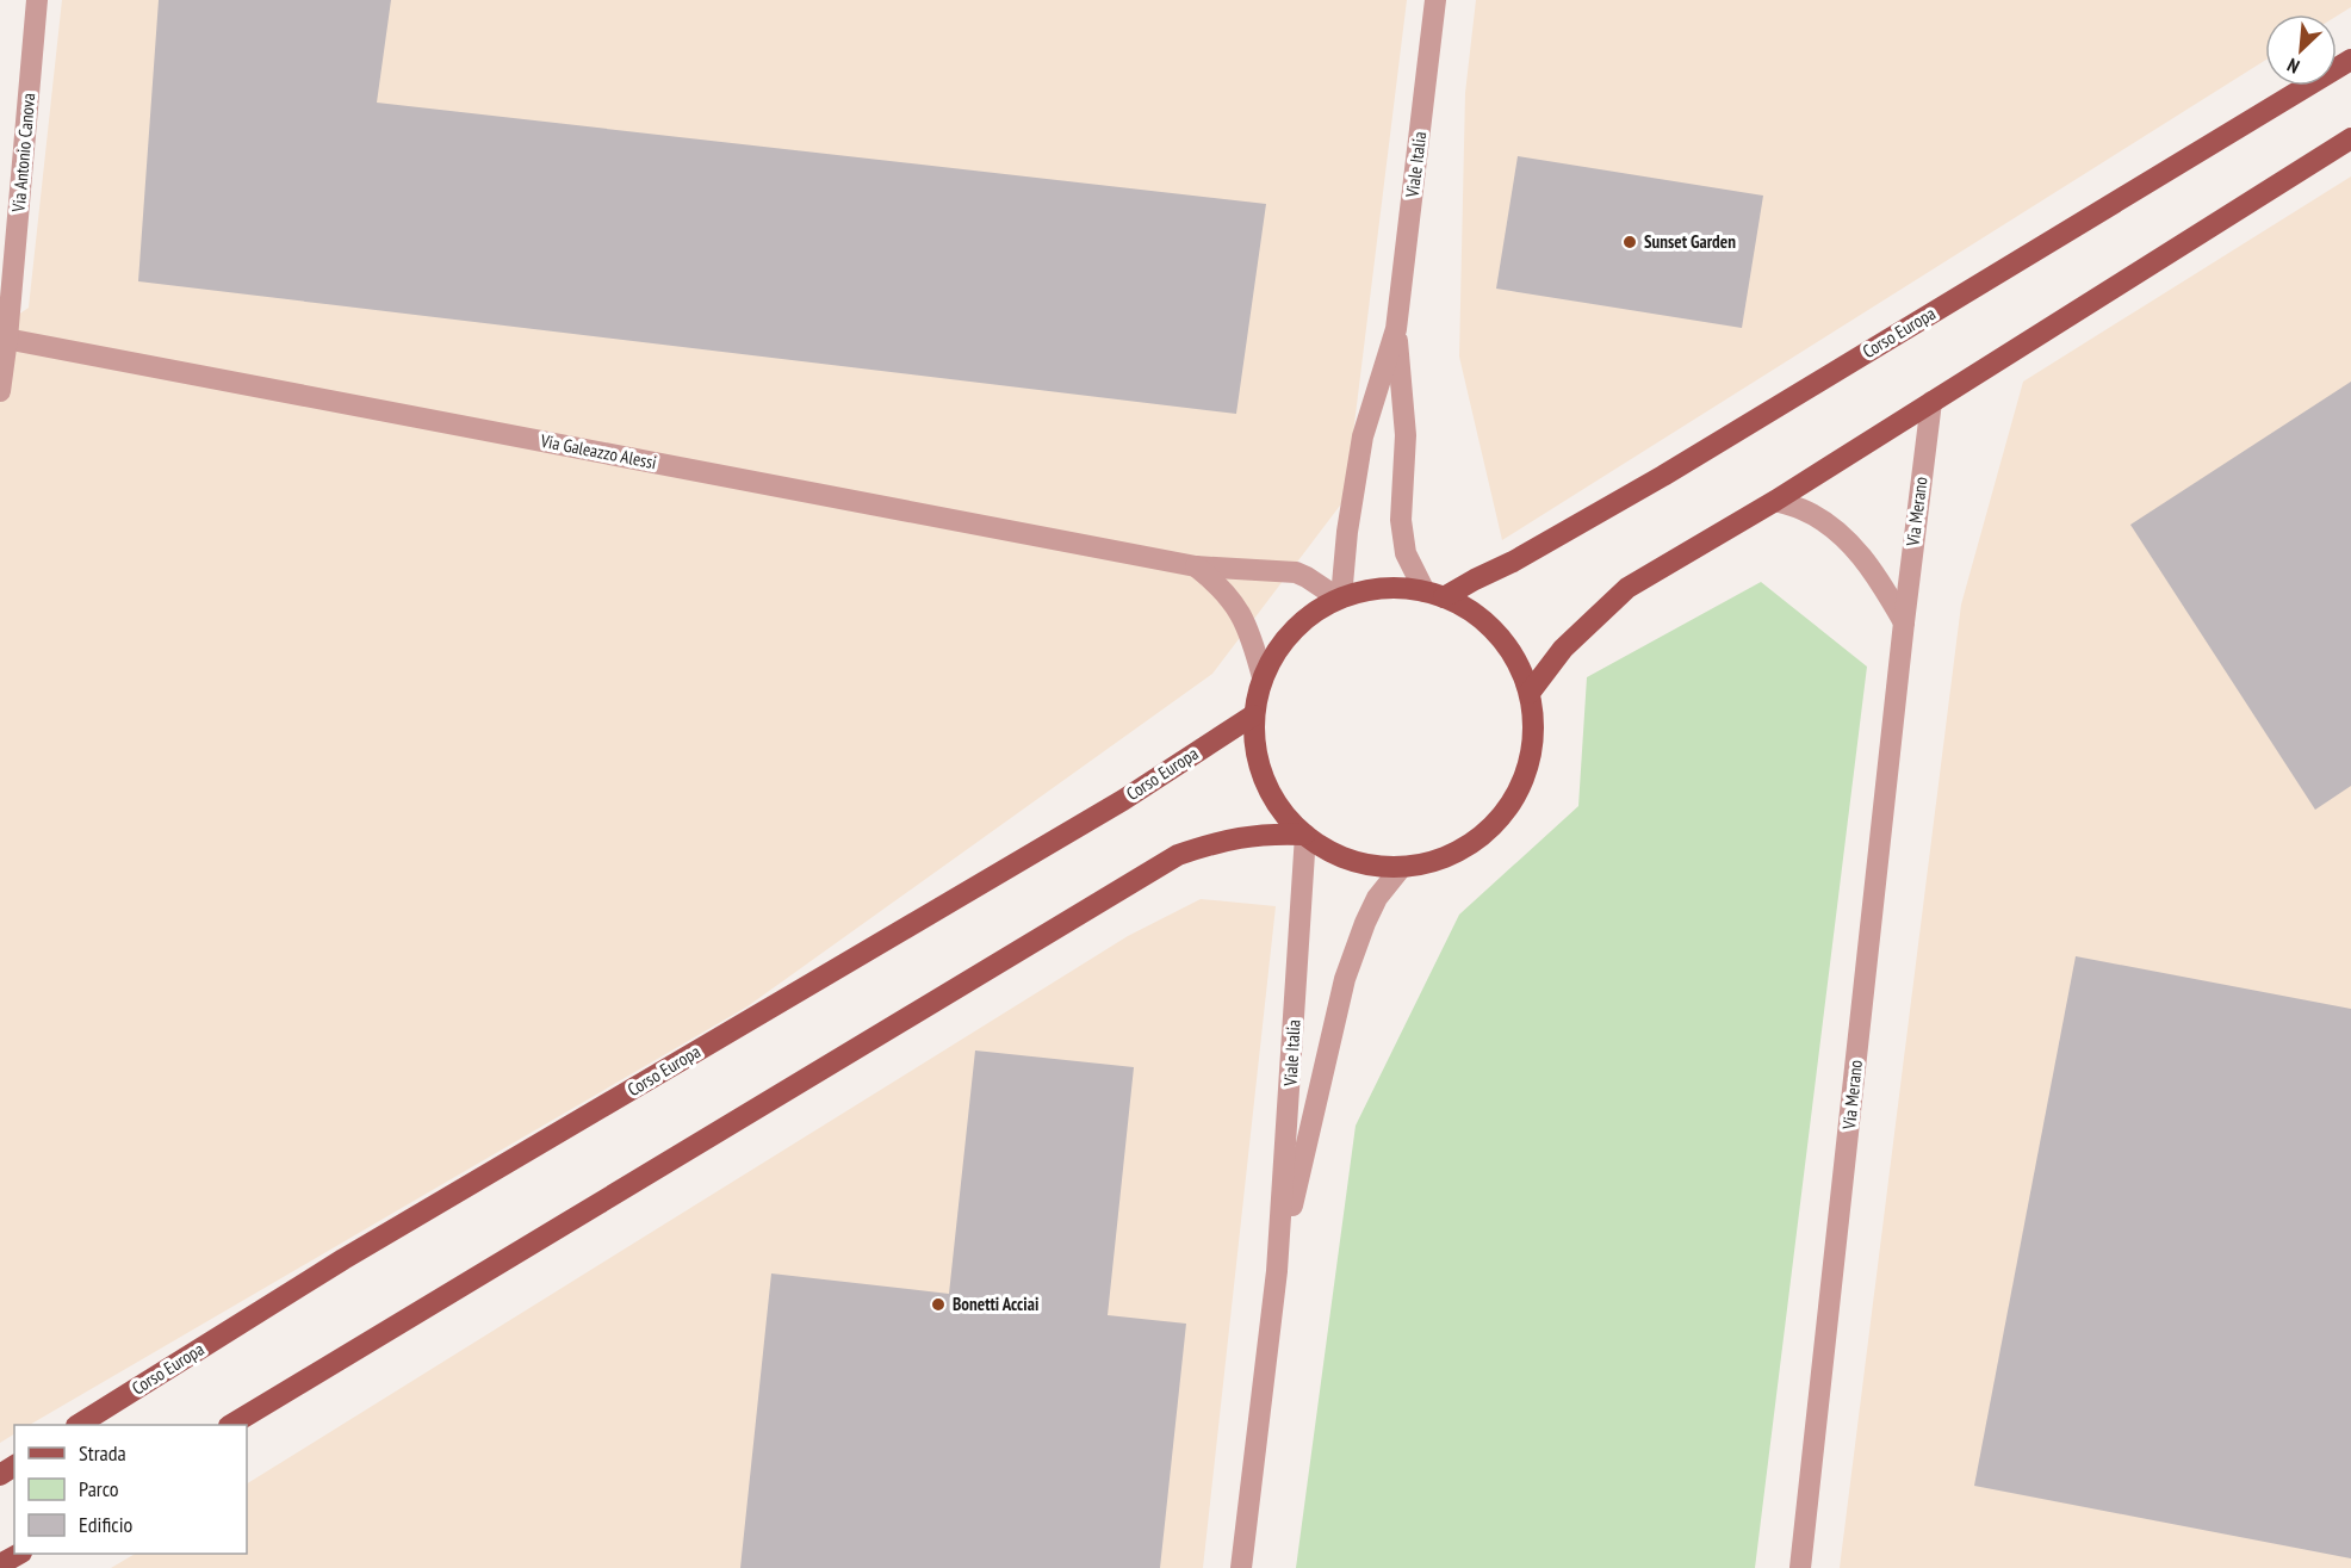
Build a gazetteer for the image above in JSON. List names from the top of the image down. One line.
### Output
{"streets":{"main road":["Corso Europa"],"street":["Via Antonio Canova","Viale Italia","Via Galeazzo Alessi","Via Merano"]},"crossings":[["Via Antonio Canova","Via Galeazzo Alessi"],["Viale Italia","Corso Europa"],["Viale Italia","Via Galeazzo Alessi"]],"places":["Sunset Garden","Bonetti Acciai"],"legend":["Strada","Parco","Edificio"],"north":"bottom left"}
